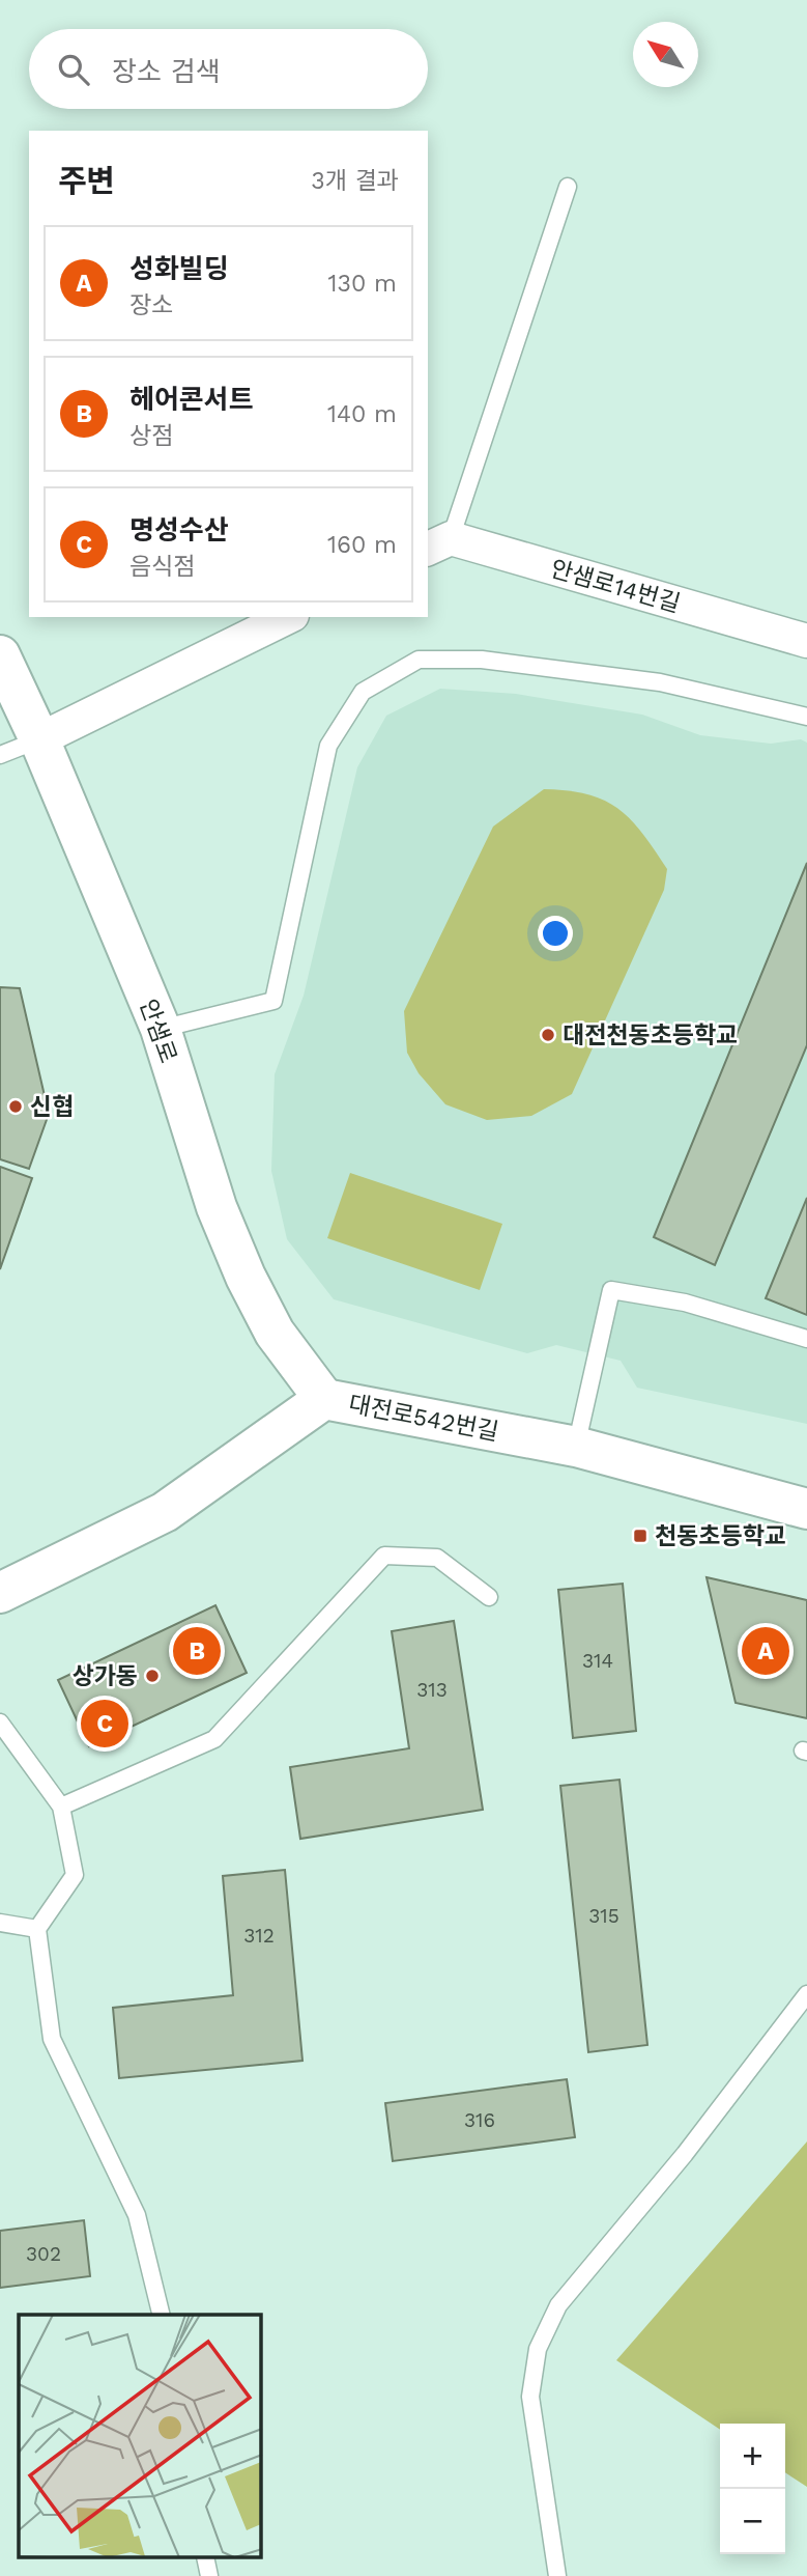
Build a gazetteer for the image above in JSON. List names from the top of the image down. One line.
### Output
{"streets":{"main road":["안샘로","대전로542번길"],"street":["안샘로14번길"]},"crossings":[["안샘로","대전로542번길"]],"places":{"other":["대전천동초등학교","신협","상가동"],"transit":["천동초등학교"]},"house_numbers":["314","313","315","312","316","302"],"north":"top left","page":{"search":"장소 검색","heading":["주변","3개 결과"],"list":[{"mark":"A","name":"성화빌딩","note":"장소","value":"130 m"},{"mark":"B","name":"헤어콘서트","note":"상점","value":"140 m"},{"mark":"C","name":"명성수산","note":"음식점","value":"160 m"}],"pins":["A","B","C"],"map_buttons":["+","−"]}}
